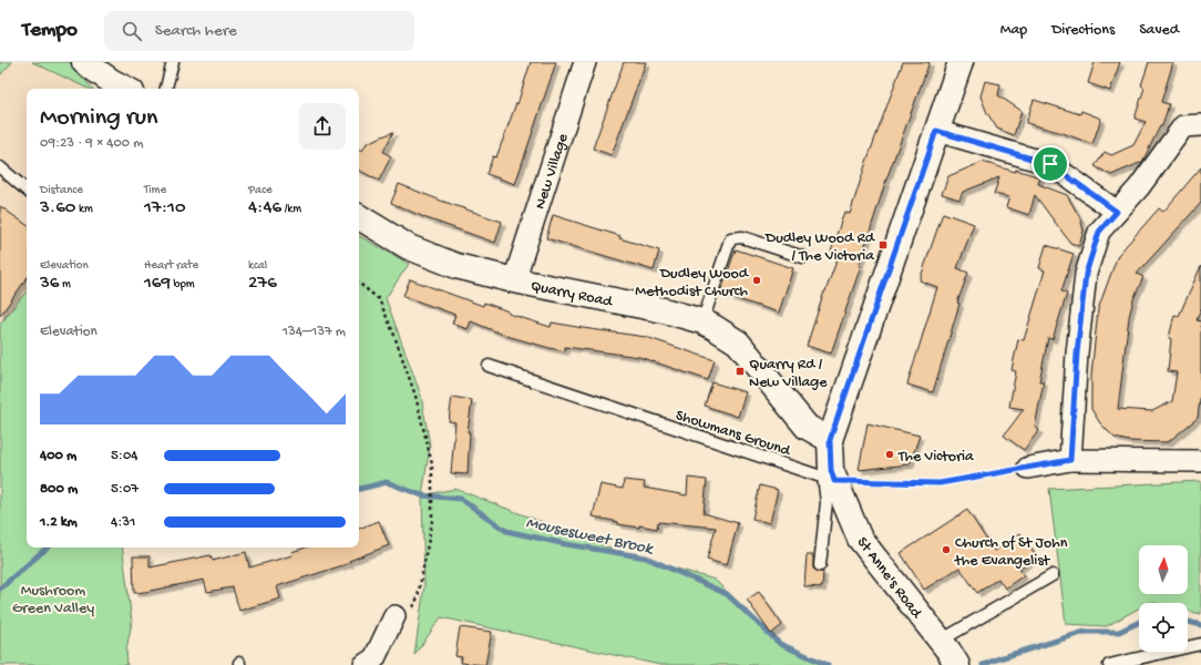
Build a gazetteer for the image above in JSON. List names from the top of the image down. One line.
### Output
{"streets":{"street":["New Village","Quarry Road","St Anne's Road"],"lane":["Showmans Ground"]},"crossings":[["New Village","Quarry Road"],["Quarry Road","St Anne's Road"],["Showmans Ground","St Anne's Road"]],"water":["Mousesweet Brook"],"parks":["Mushroom Green Valley"],"places":{"transit":["Dudley Wood Rd / The Victoria","Quarry Rd / New Village"],"other":["Dudley Wood Methodist Church","The Victoria","Church of St John the Evangelist"]},"north":"top","page":{"header":"Tempo","search":"Search here","nav":["Map","Directions","Saved"],"heading":["Morning run","09:23 · 9 × 400 m"],"stats":[["Distance","3.60 km"],["Time","17:10"],["Pace","4:46 /km"],["Elevation","36 m"],["Heart rate","169 bpm"],["kcal","276"]],"chart":["Elevation","134–137 m"],"list":[{"name":"400 m","note":"5:04"},{"name":"800 m","note":"5:07"},{"name":"1.2 km","note":"4:31"}]}}
